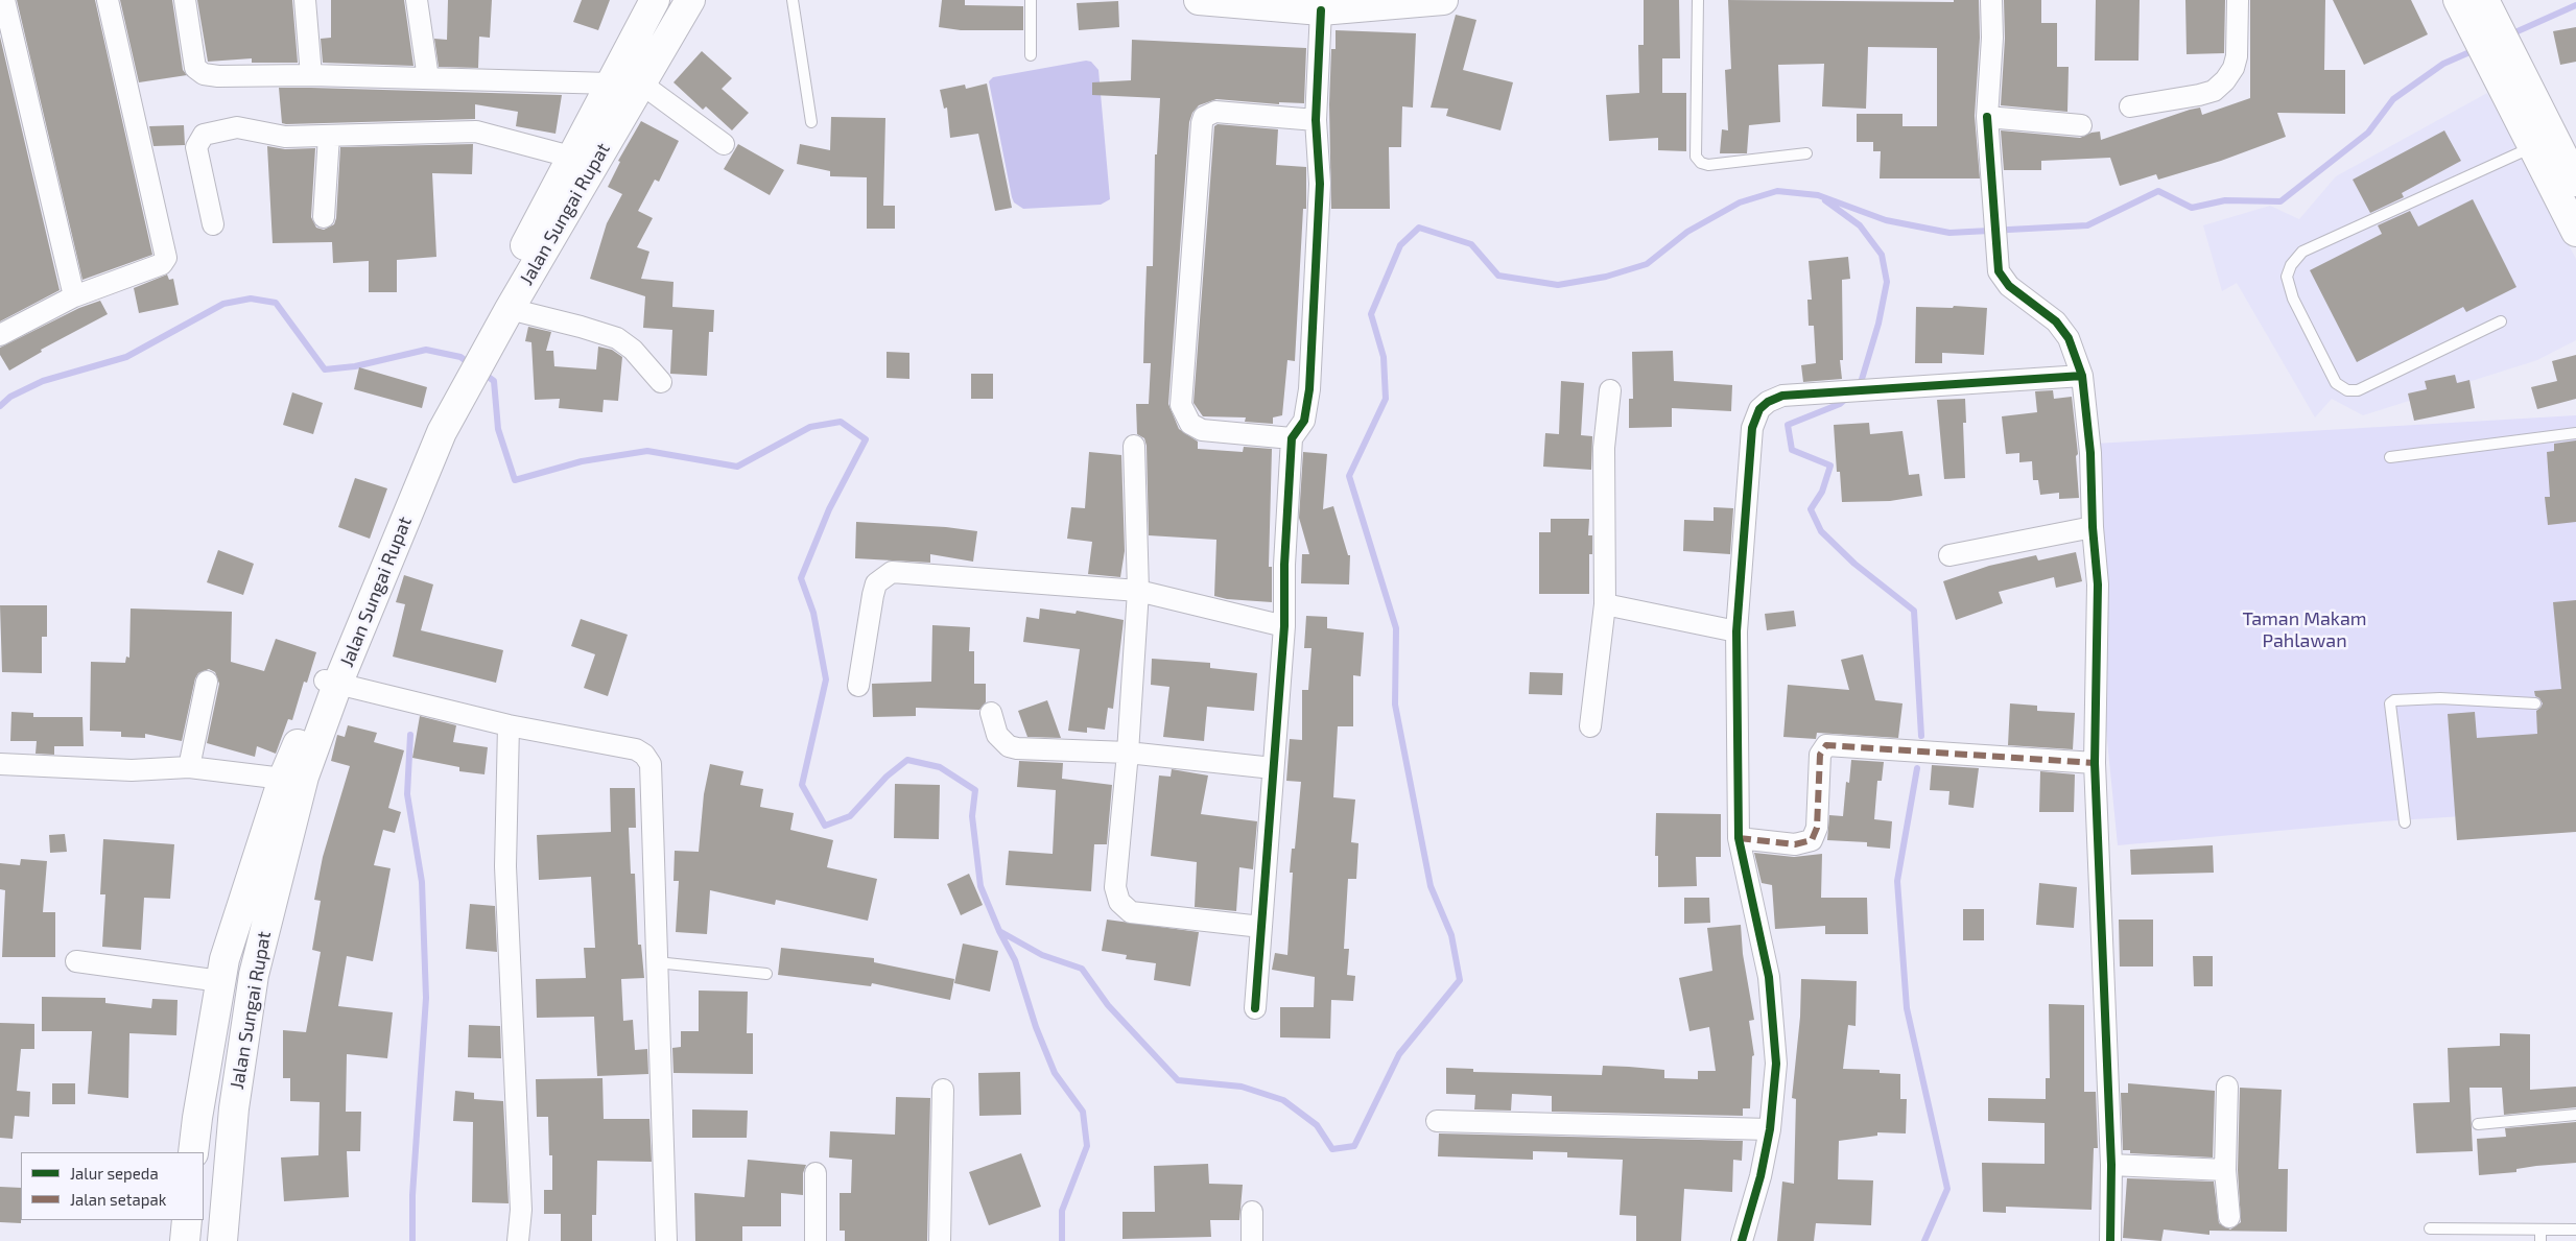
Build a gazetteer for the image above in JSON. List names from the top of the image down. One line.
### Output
{"streets":{"main road":["Jalan Sungai Rupat"]},"parks":["Taman Makam Pahlawan"],"legend":["Jalur sepeda","Jalan setapak"]}
